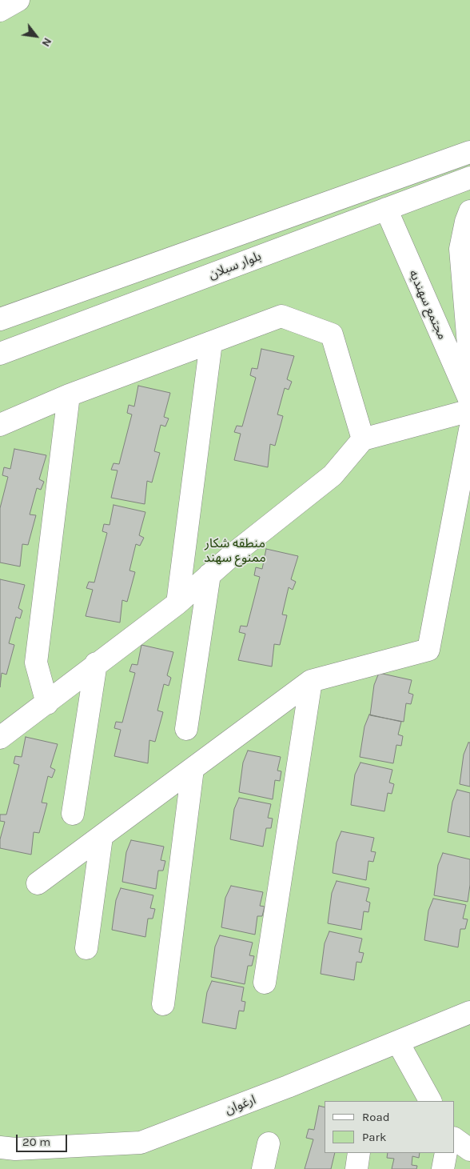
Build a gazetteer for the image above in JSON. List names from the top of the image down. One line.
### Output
{"streets":{"street":["بلوار سبلان","مجتمع سهندیه","ارغوان"]},"crossings":[["بلوار سبلان","مجتمع سهندیه"]],"parks":["منطقه شکار ممنوع سهند"],"legend":["Road","Park"],"scale_bar":"20 m","north":"bottom right"}
